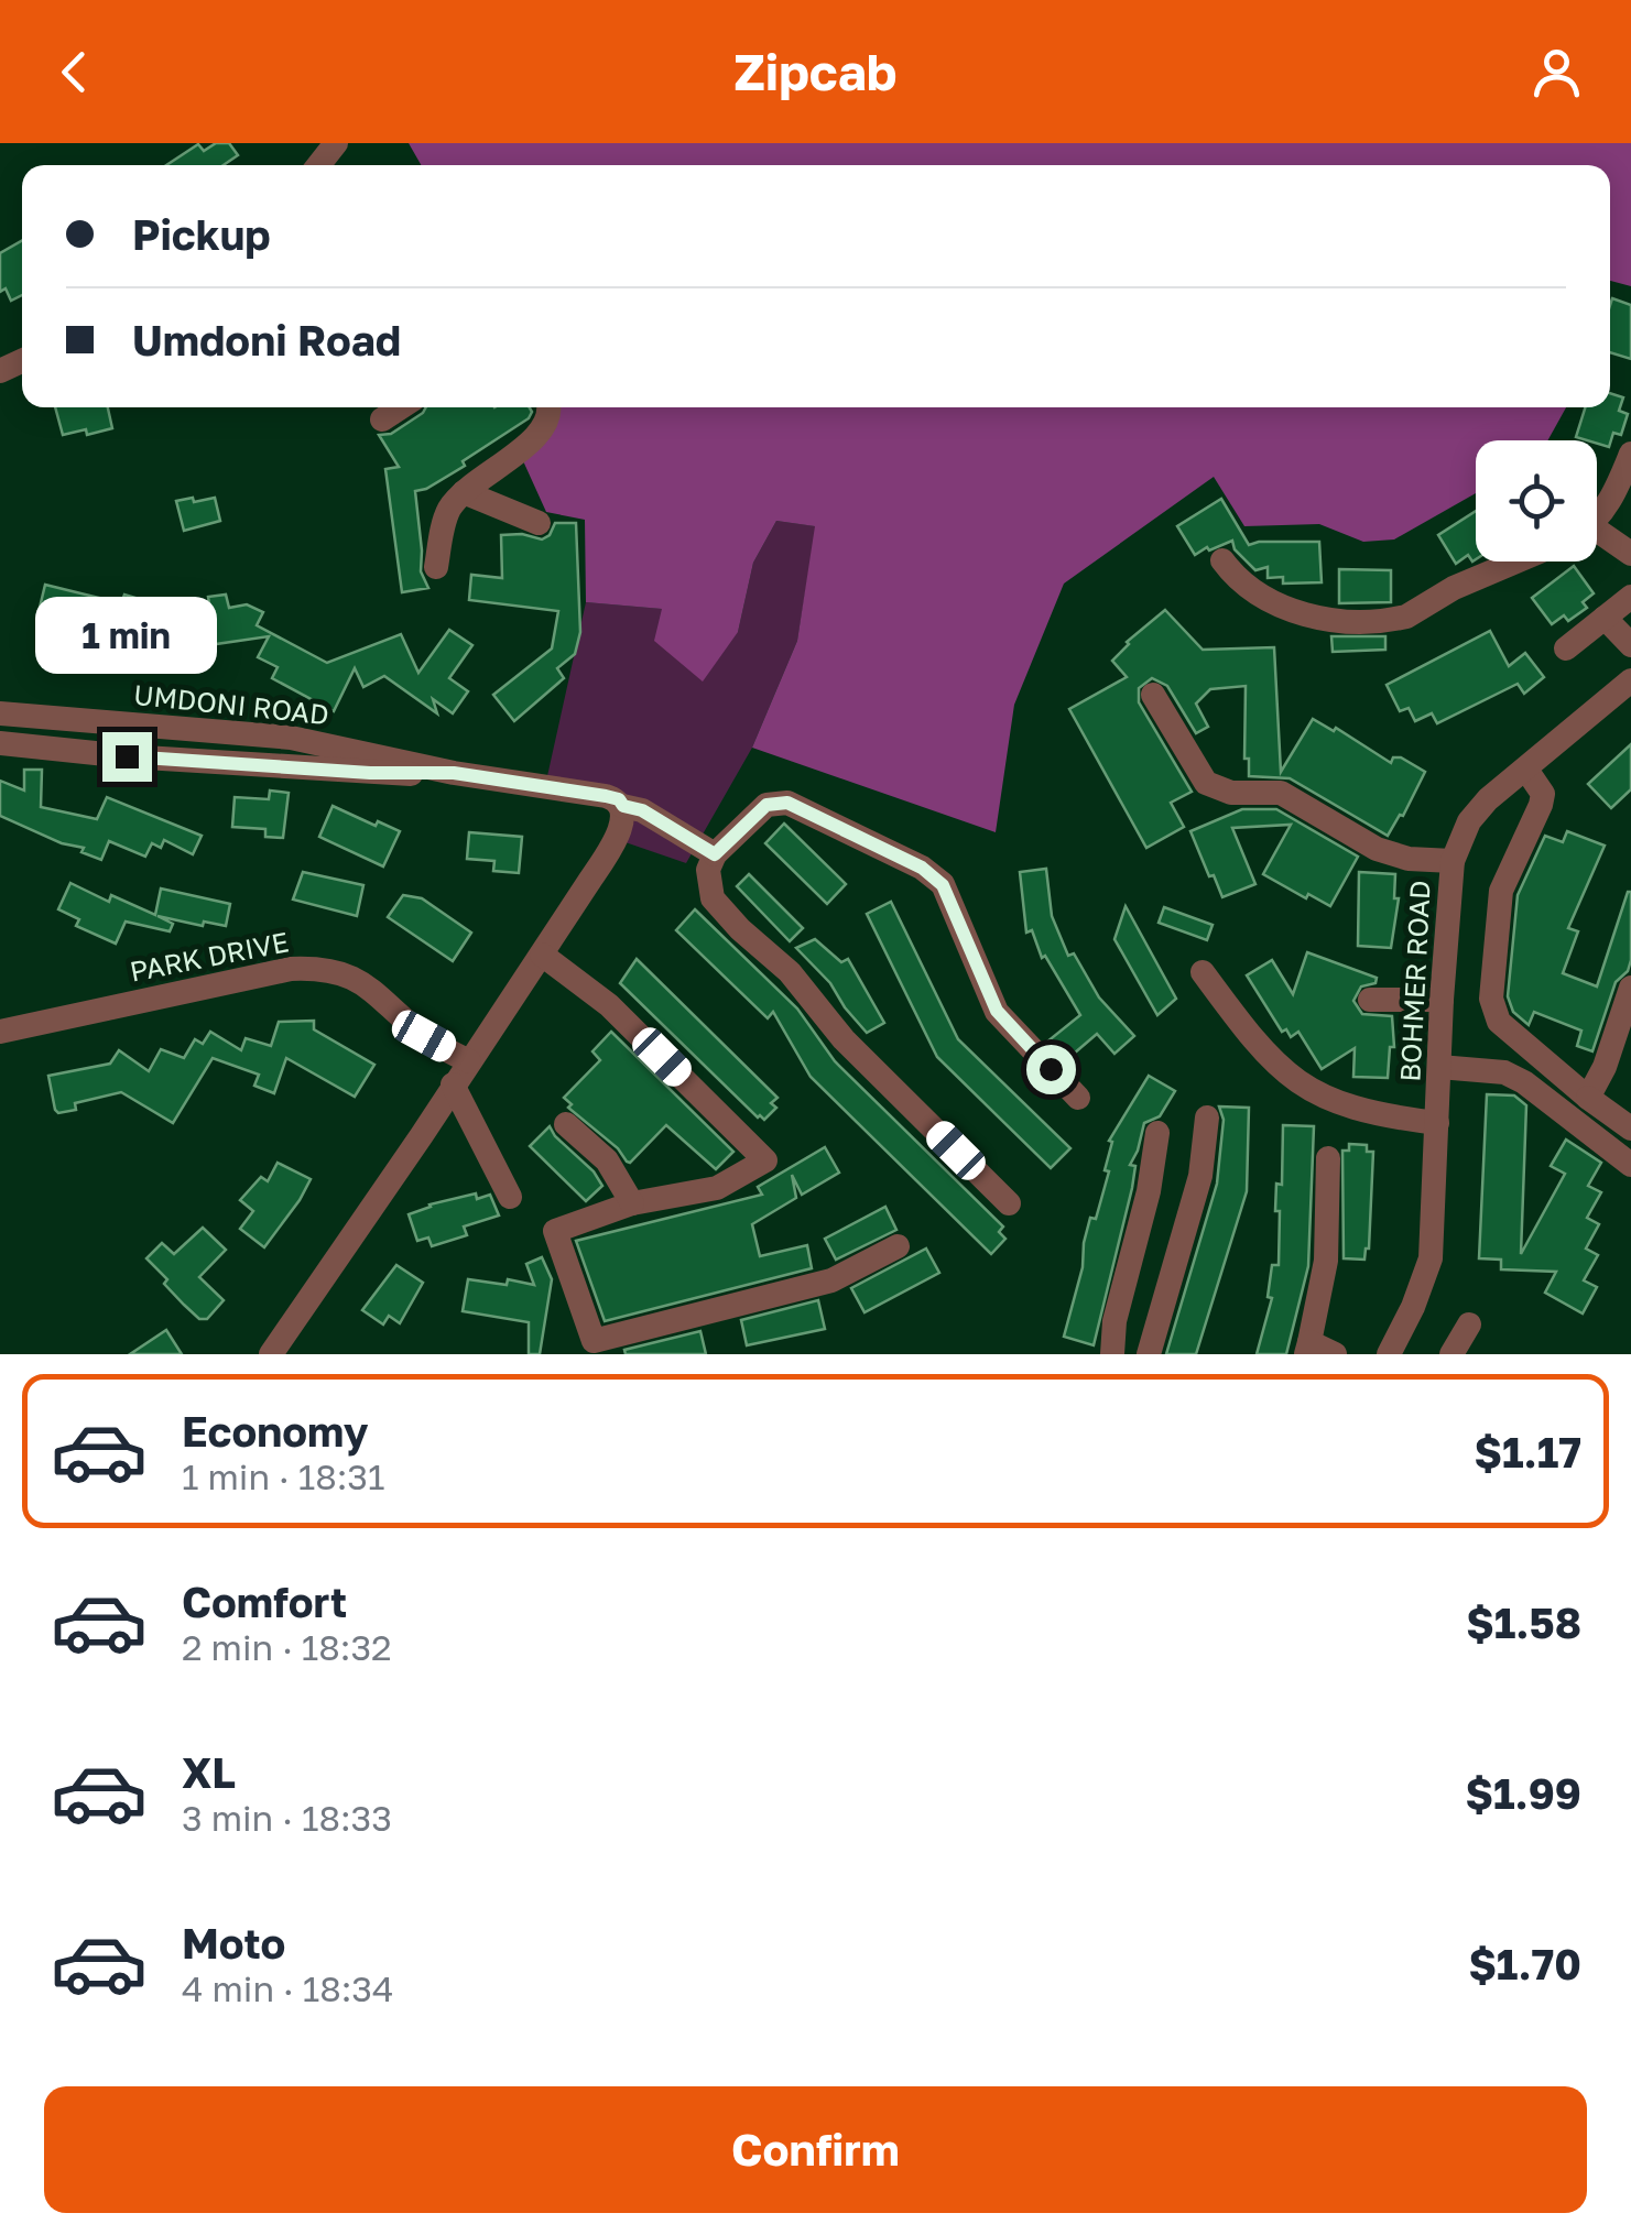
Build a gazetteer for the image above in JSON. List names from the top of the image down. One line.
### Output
{"streets":{"street":["UMDONI ROAD","PARK DRIVE","BOHMER ROAD"]},"page":{"header":"Zipcab","banner":["Pickup","Umdoni Road"],"bubble":"1 min","list":[{"name":"Economy","note":"1 min · 18:31","value":"$1.17"},{"name":"Comfort","note":"2 min · 18:32","value":"$1.58"},{"name":"XL","note":"3 min · 18:33","value":"$1.99"},{"name":"Moto","note":"4 min · 18:34","value":"$1.70"}],"buttons":"Confirm"}}
